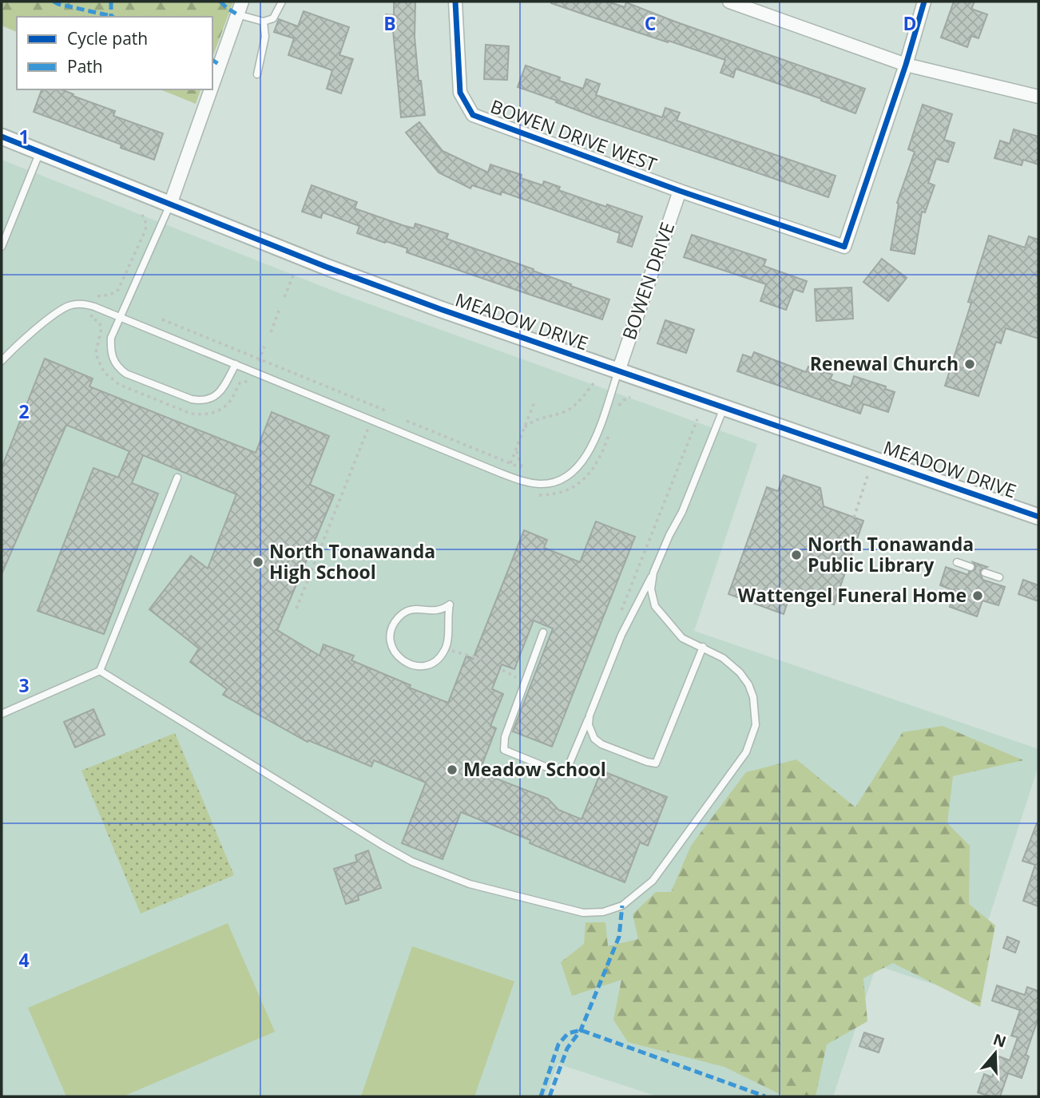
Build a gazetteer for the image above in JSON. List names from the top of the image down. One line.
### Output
{"streets":{"street":["BOWEN DRIVE WEST","BOWEN DRIVE","MEADOW DRIVE"]},"crossings":[["BOWEN DRIVE WEST","BOWEN DRIVE"],["BOWEN DRIVE","MEADOW DRIVE"]],"places":["Renewal Church","North Tonawanda Public Library","North Tonawanda High School","Wattengel Funeral Home","Meadow School"],"legend":["Cycle path","Path"],"north":"top","grid":{"columns":["B","C","D"],"rows":["1","2","3","4"]}}
